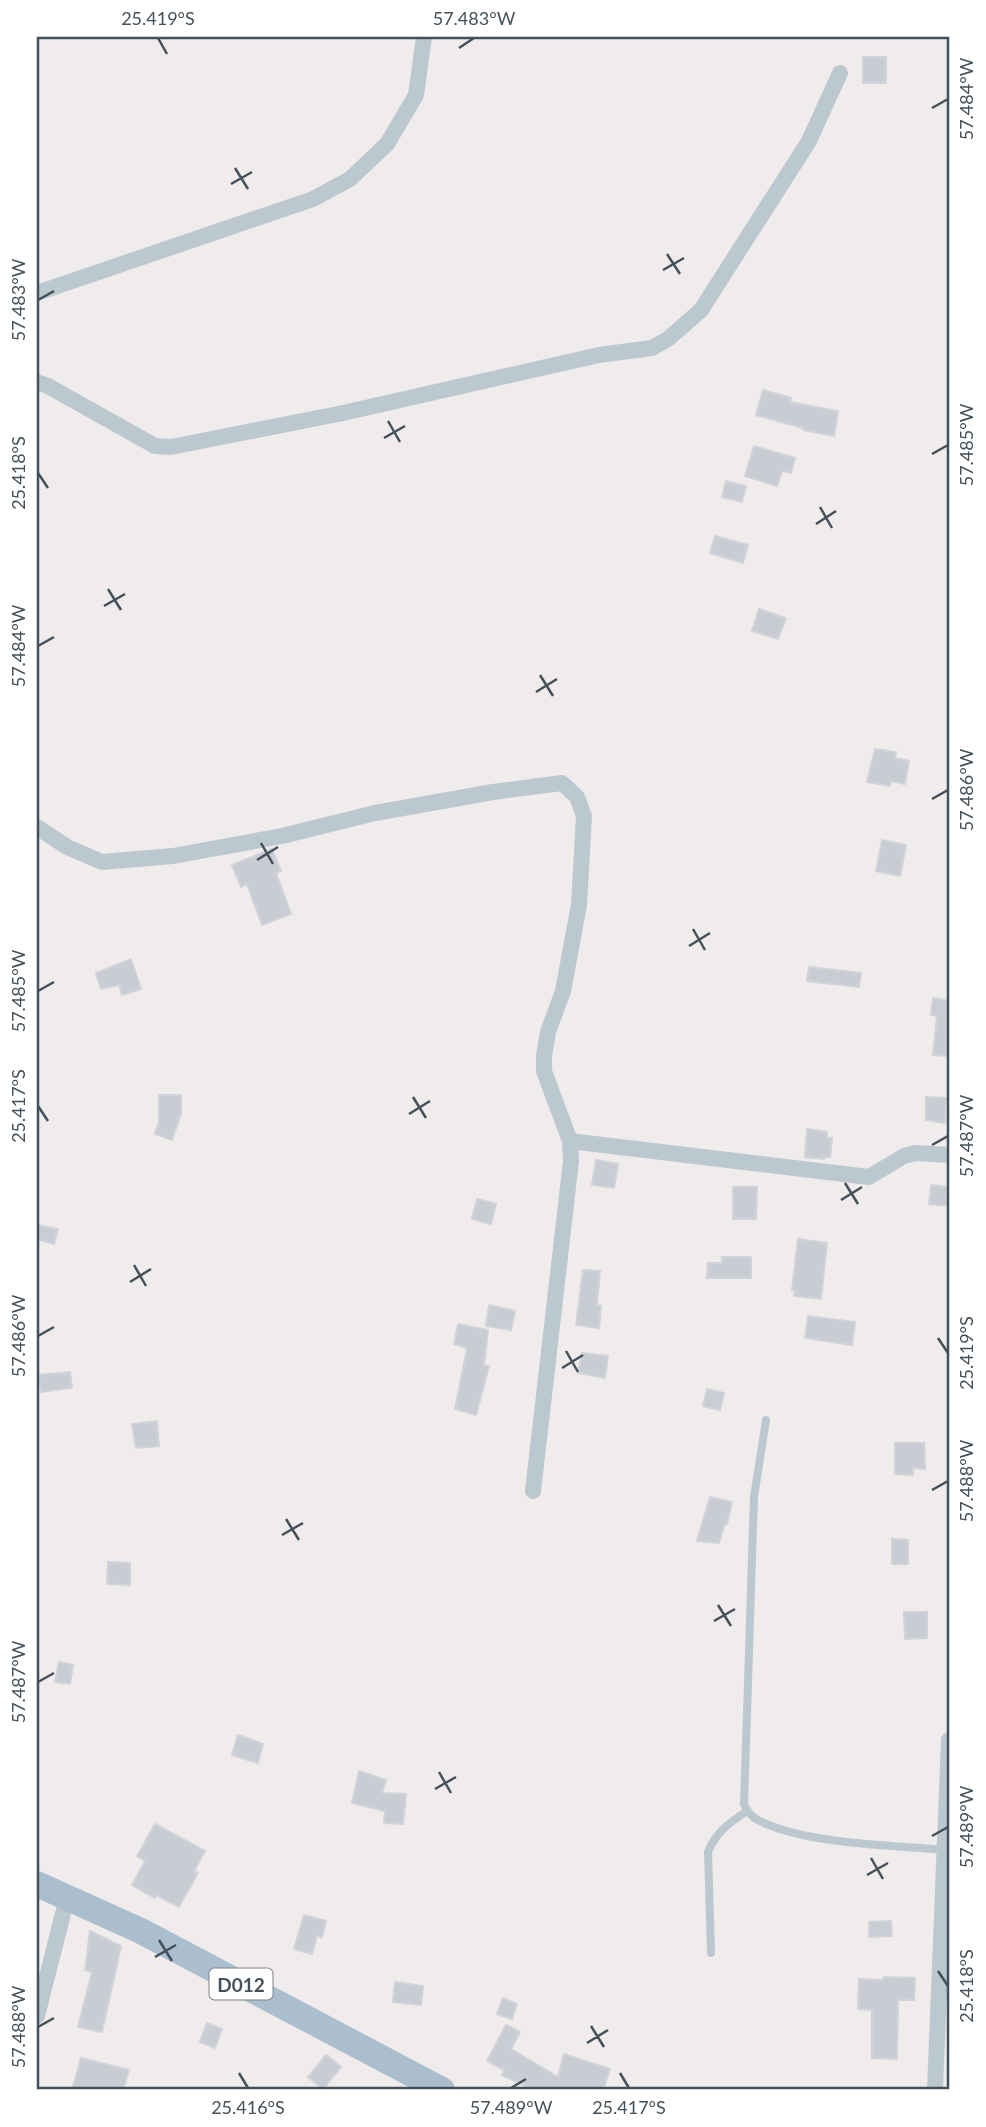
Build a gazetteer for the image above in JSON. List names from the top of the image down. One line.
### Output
{"streets":{"main road":["D012"]},"coordinates":["25.419°S","57.483°W","57.484°W","57.485°W","25.418°S","57.486°W","25.417°S","57.487°W","57.488°W","57.489°W","25.416°S"]}
